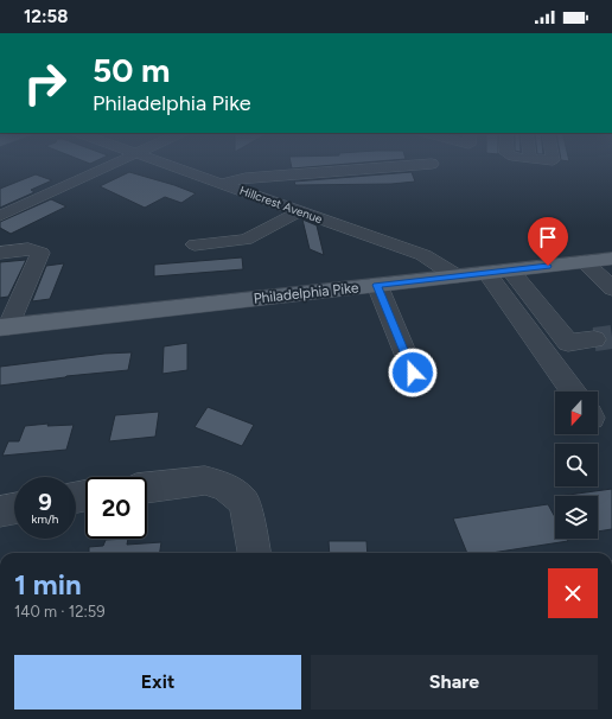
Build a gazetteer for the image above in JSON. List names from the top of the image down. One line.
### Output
{"streets":{"main road":["Philadelphia Pike"],"street":["Hillcrest Avenue"]},"crossings":[["Hillcrest Avenue","Philadelphia Pike"]],"north":"bottom","page":{"status":"12:58","turn":["50 m","Philadelphia Pike"],"speed":"9 km/h","limit":"20","heading":["1 min","140 m · 12:59"],"buttons":["Exit","Share"]}}
